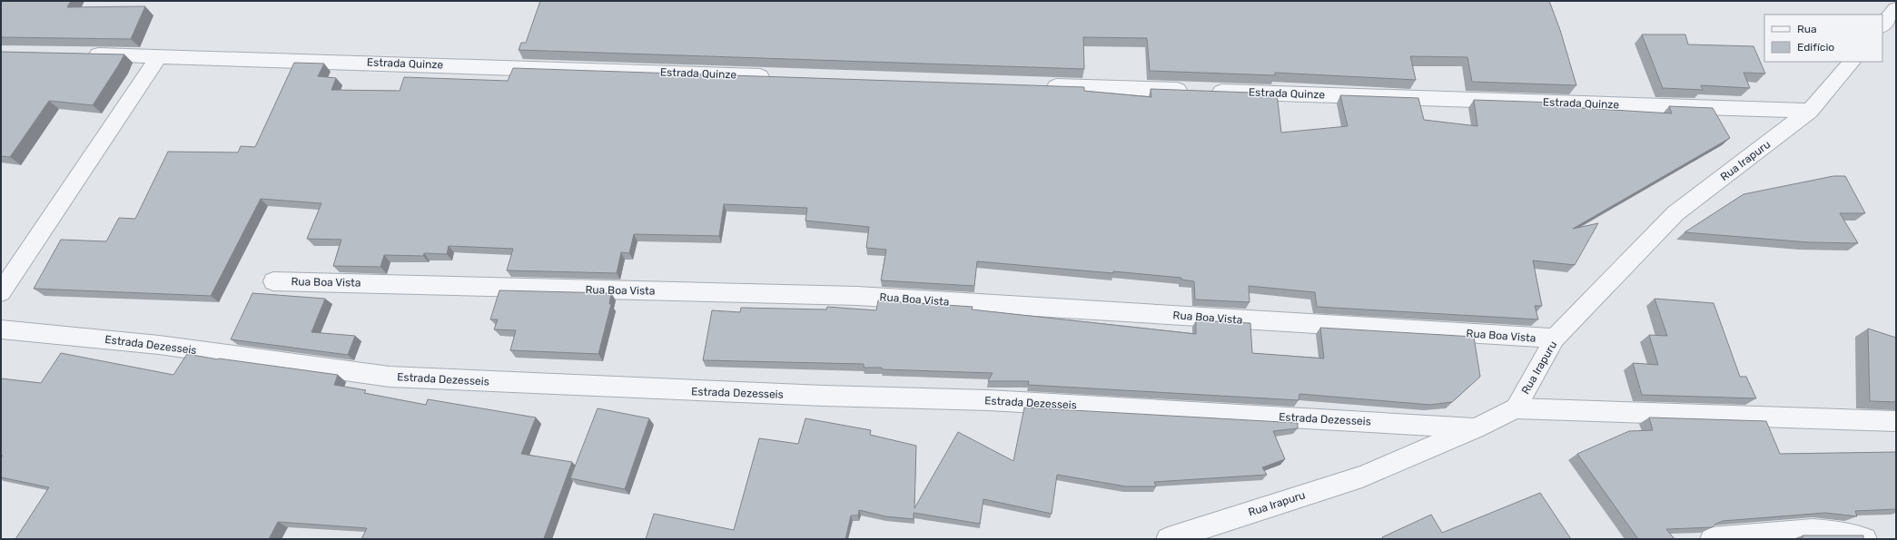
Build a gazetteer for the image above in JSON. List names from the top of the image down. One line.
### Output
{"streets":{"street":["Estrada Quinze","Rua Irapuru","Rua Boa Vista","Estrada Dezesseis"]},"crossings":[["Estrada Quinze","Rua Irapuru"],["Rua Irapuru","Rua Boa Vista"],["Rua Irapuru","Estrada Dezesseis"]],"legend":["Rua","Edifício"]}
